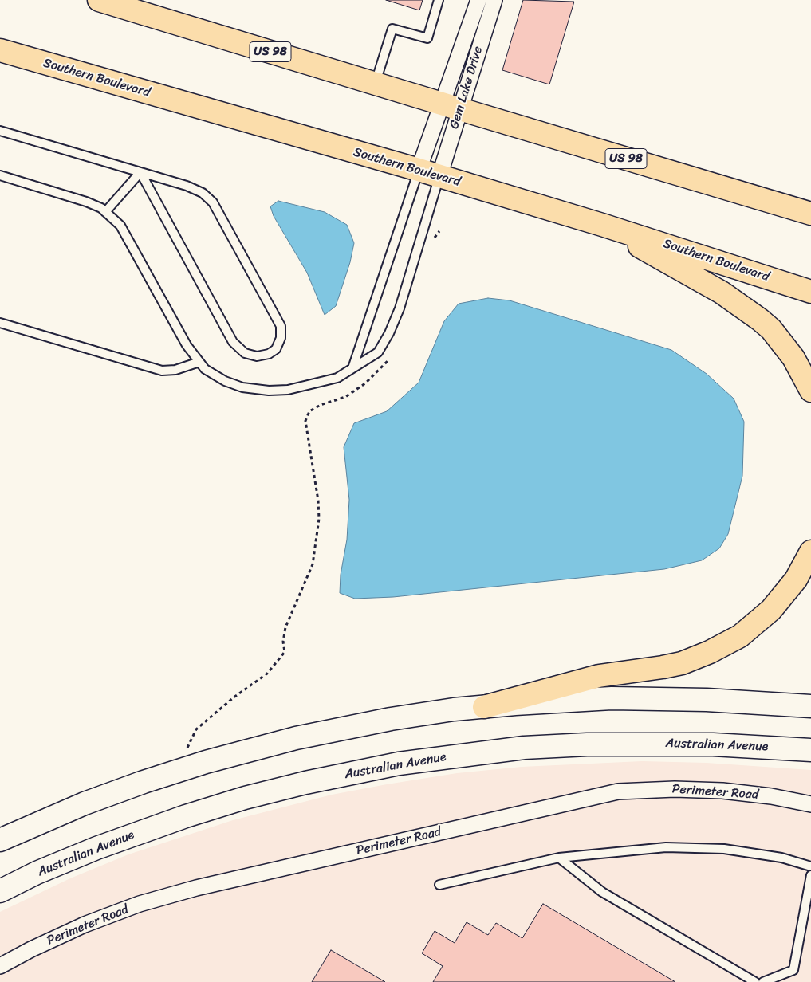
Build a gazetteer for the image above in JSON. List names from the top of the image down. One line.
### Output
{"streets":{"highway":["US 98","Southern Boulevard"],"main road":["Australian Avenue"],"street":["Gem Lake Drive","Perimeter Road"]},"crossings":[["US 98","Gem Lake Drive"],["Southern Boulevard","Gem Lake Drive"]]}
